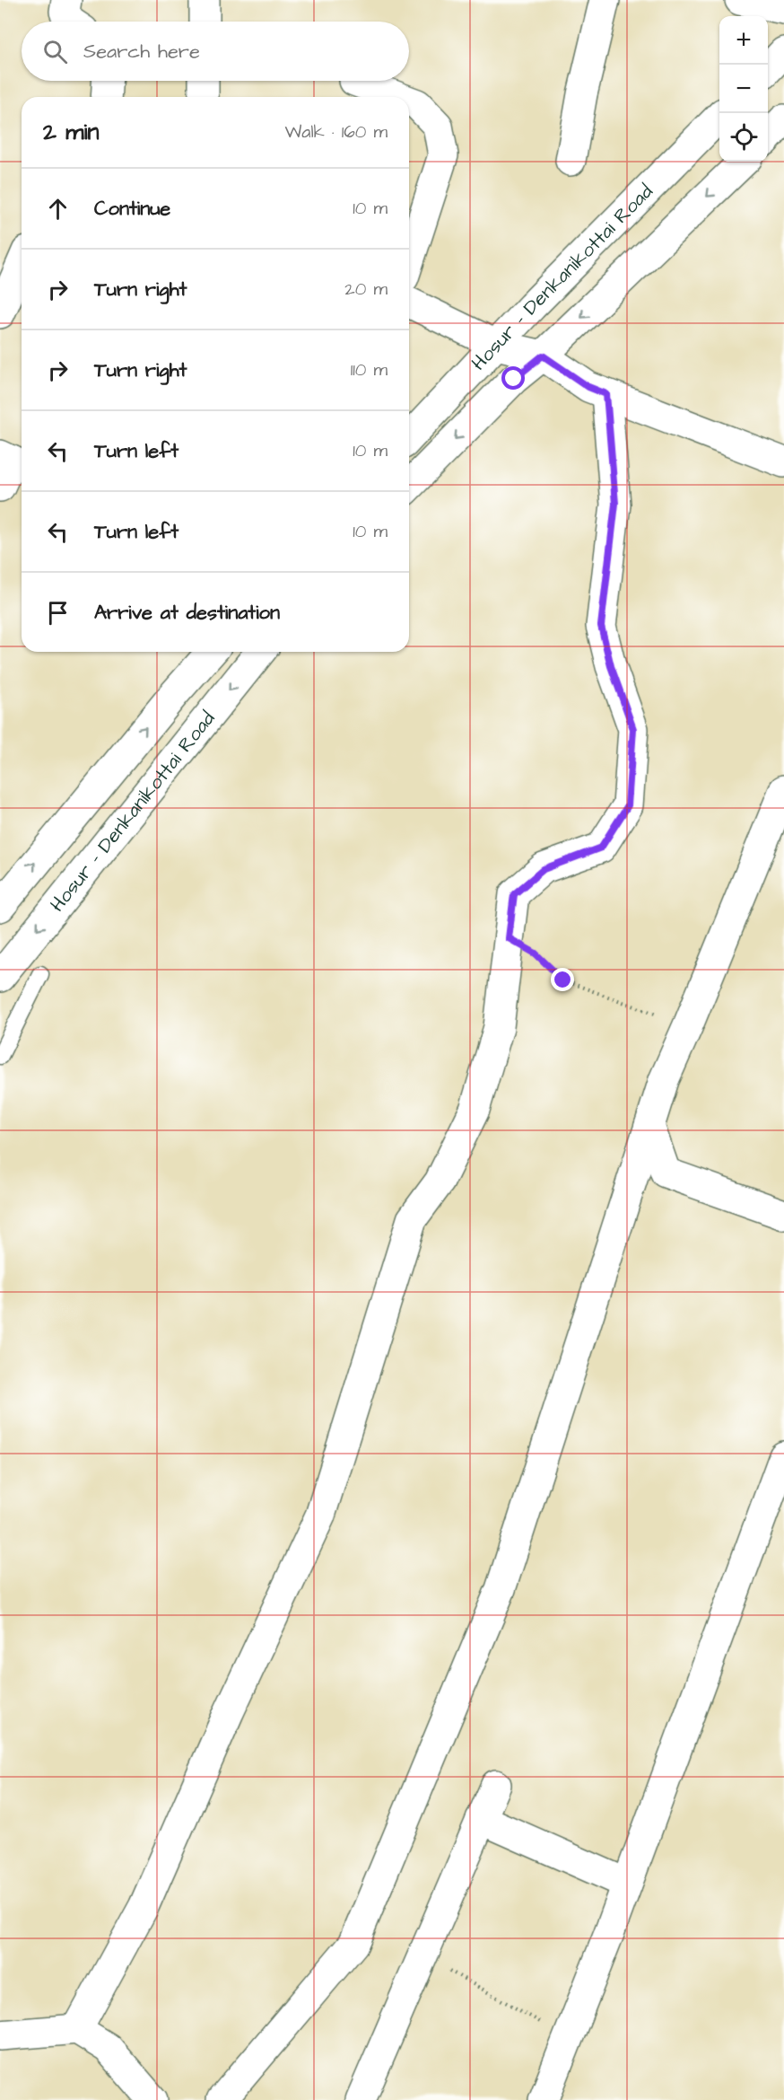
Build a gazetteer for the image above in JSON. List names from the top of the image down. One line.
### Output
{"streets":{"street":["Hosur - Denkanikottai Road"]},"page":{"map_buttons":["+","−"],"search":"Search here","heading":["2 min","Walk · 160 m"],"list":[["Continue","10 m"],["Turn right","20 m"],["Turn right","110 m"],["Turn left","10 m"],["Turn left","10 m"],"Arrive at destination"]}}
